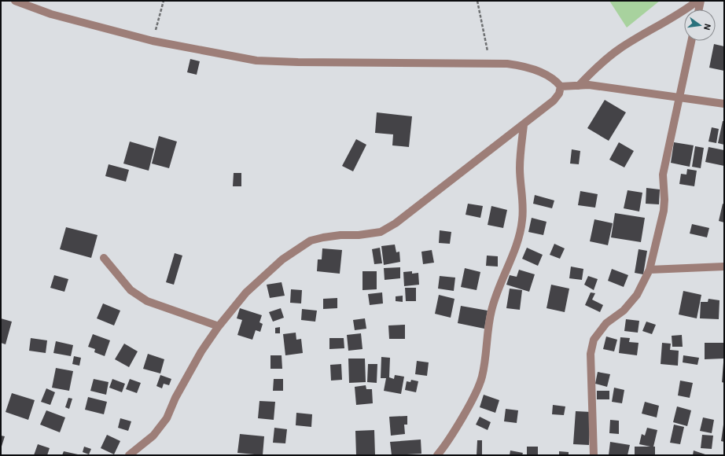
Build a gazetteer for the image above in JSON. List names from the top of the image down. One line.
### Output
{"north":"right"}
